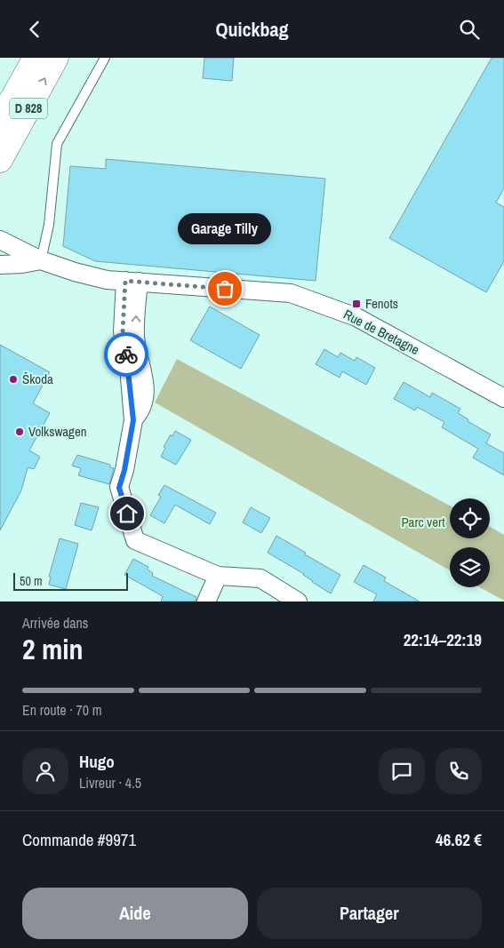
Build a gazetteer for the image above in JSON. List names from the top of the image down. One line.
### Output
{"streets":{"main road":["D 828"],"street":["Rue de Bretagne"]},"parks":["Parc vert"],"places":{"other":["Garage Tilly","Škoda","Volkswagen"],"transit":["Fenots"]},"scale_bar":"50 m","page":{"header":"Quickbag","bubble":"Garage Tilly","scale":"50 m","heading":["2 min","Arrivée dans","22:14–22:19"],"panel":["Hugo","Livreur · 4.5","Commande #9971","46.62 €"],"bar":"En route · 70 m","buttons":["Aide","Partager"]}}
